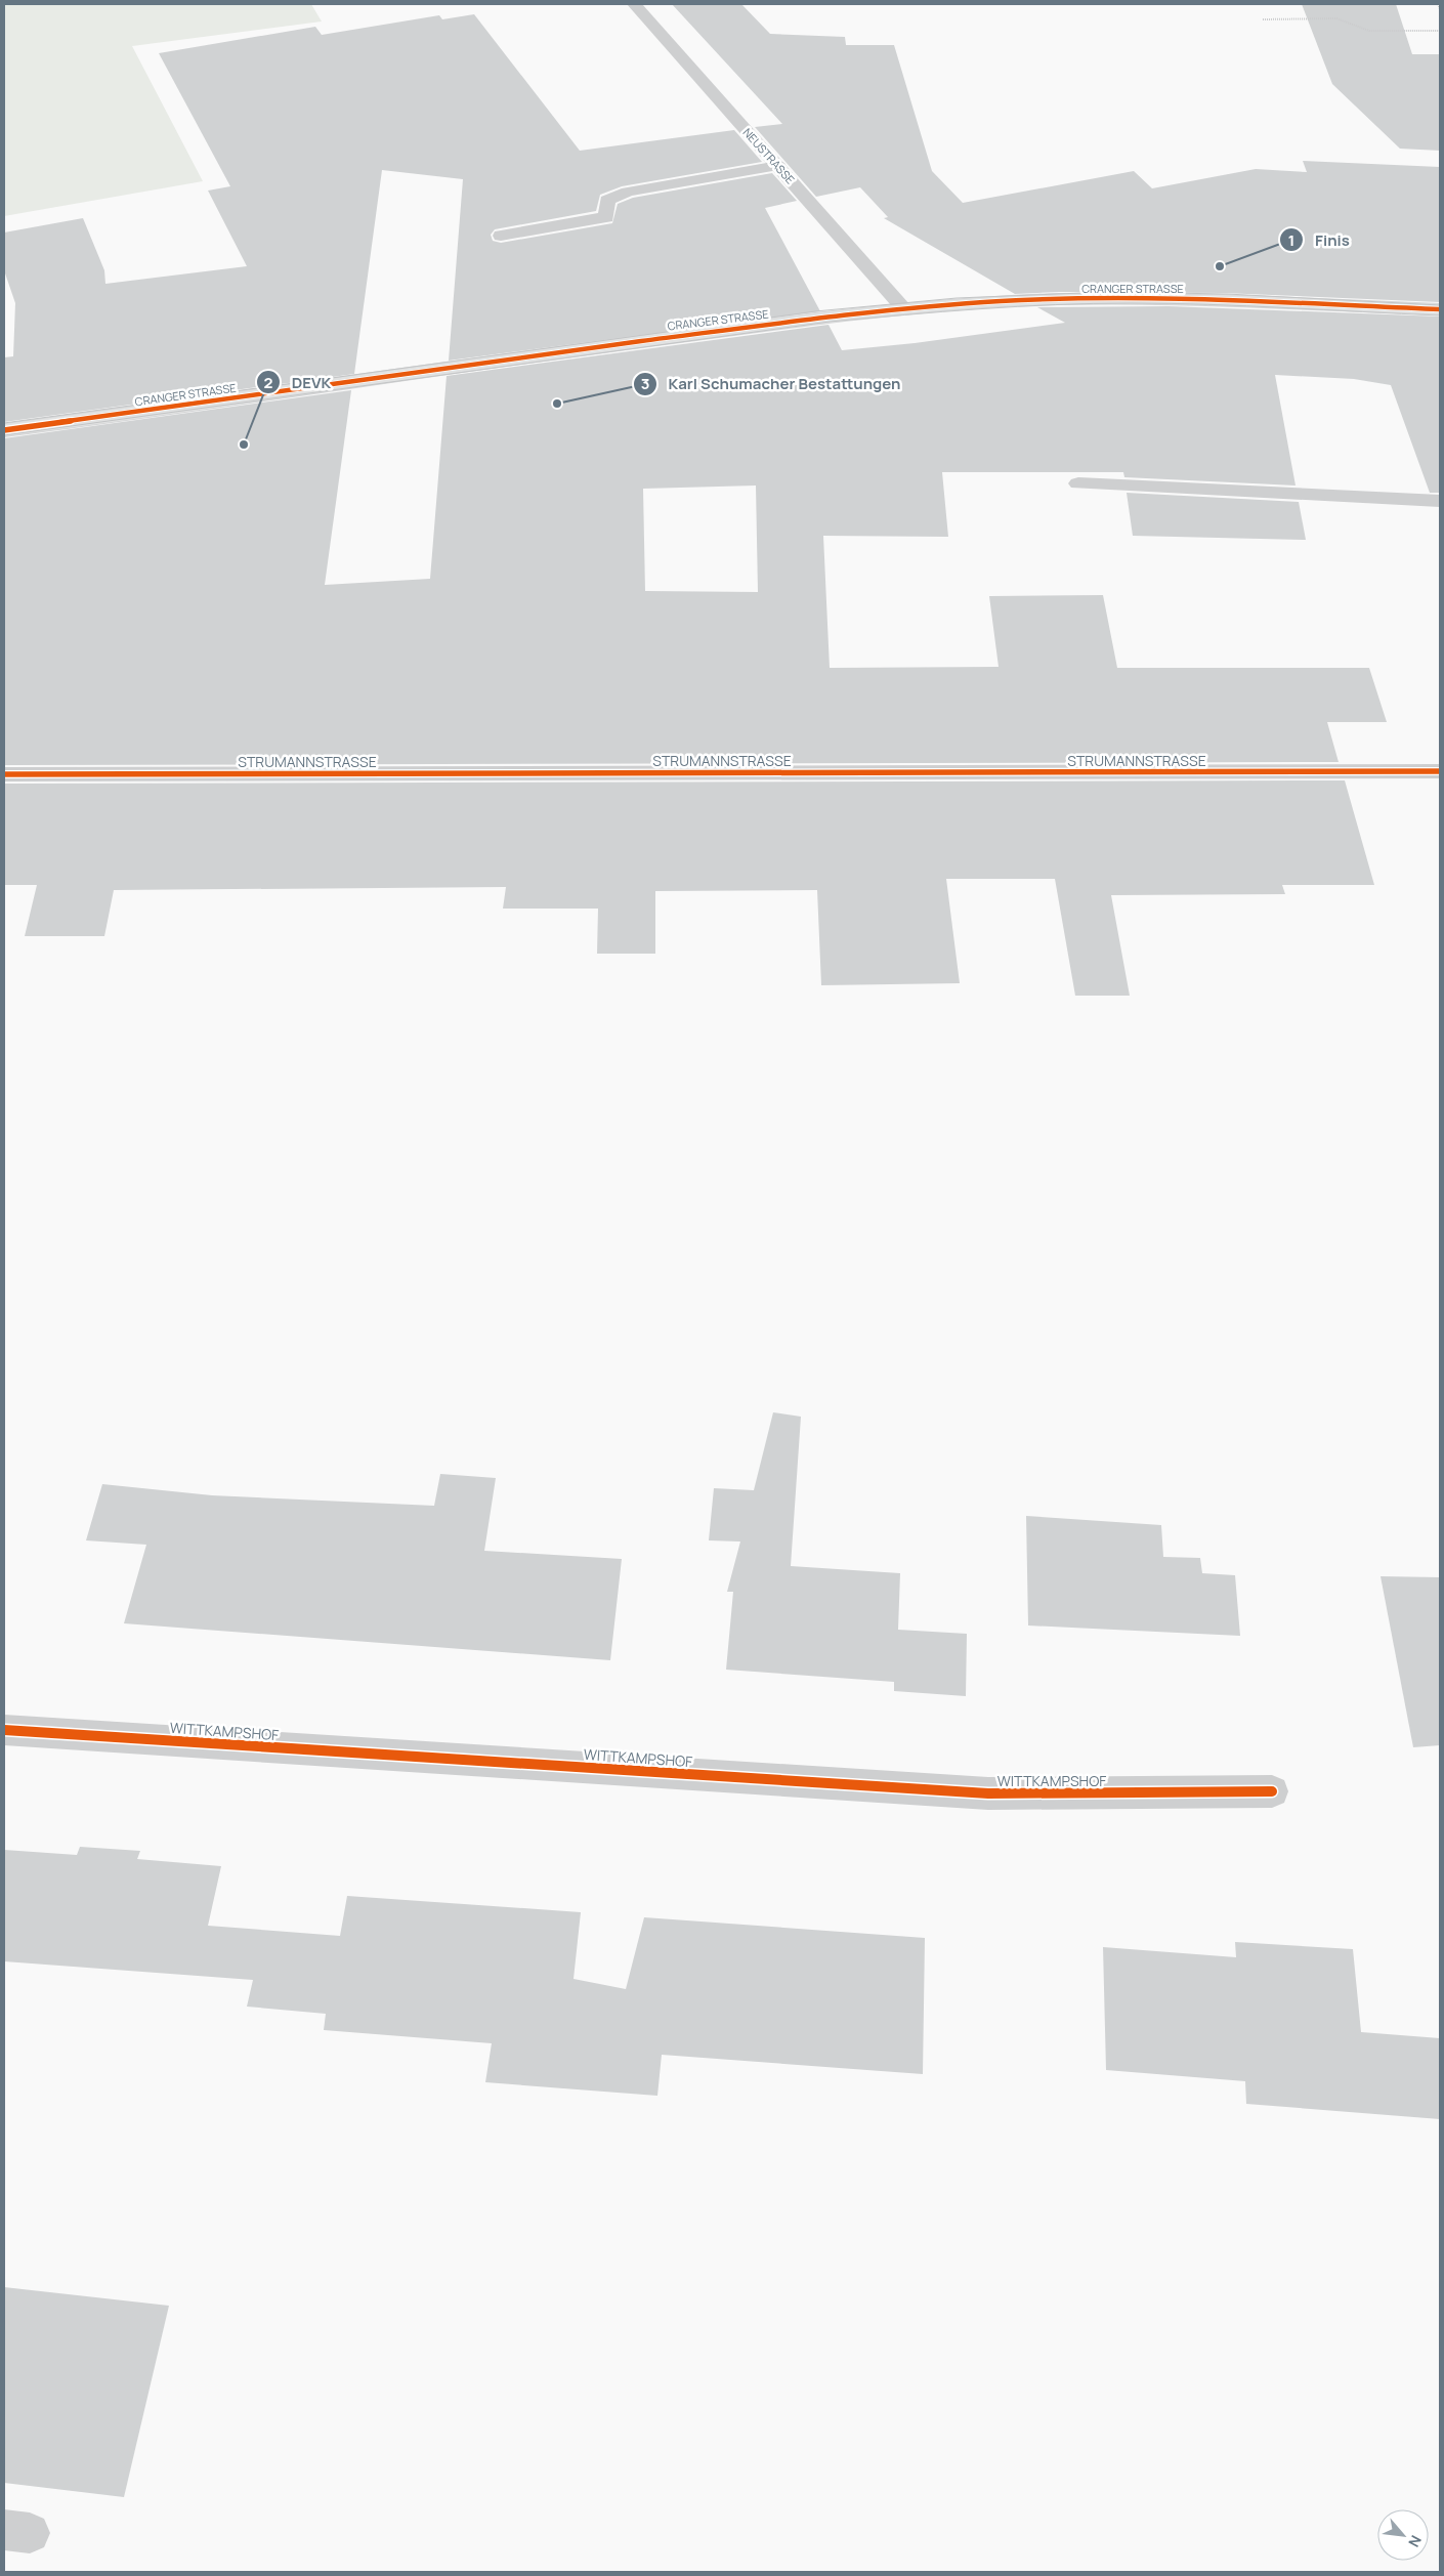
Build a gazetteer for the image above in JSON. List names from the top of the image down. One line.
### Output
{"streets":{"main road":["CRANGER STRASSE"],"street":["NEUSTRASSE","STRUMANNSTRASSE","WITTKAMPSHOF"]},"crossings":[["NEUSTRASSE","CRANGER STRASSE"]],"places":["Finis","Karl Schumacher Bestattungen","DEVK"],"north":"bottom right"}
